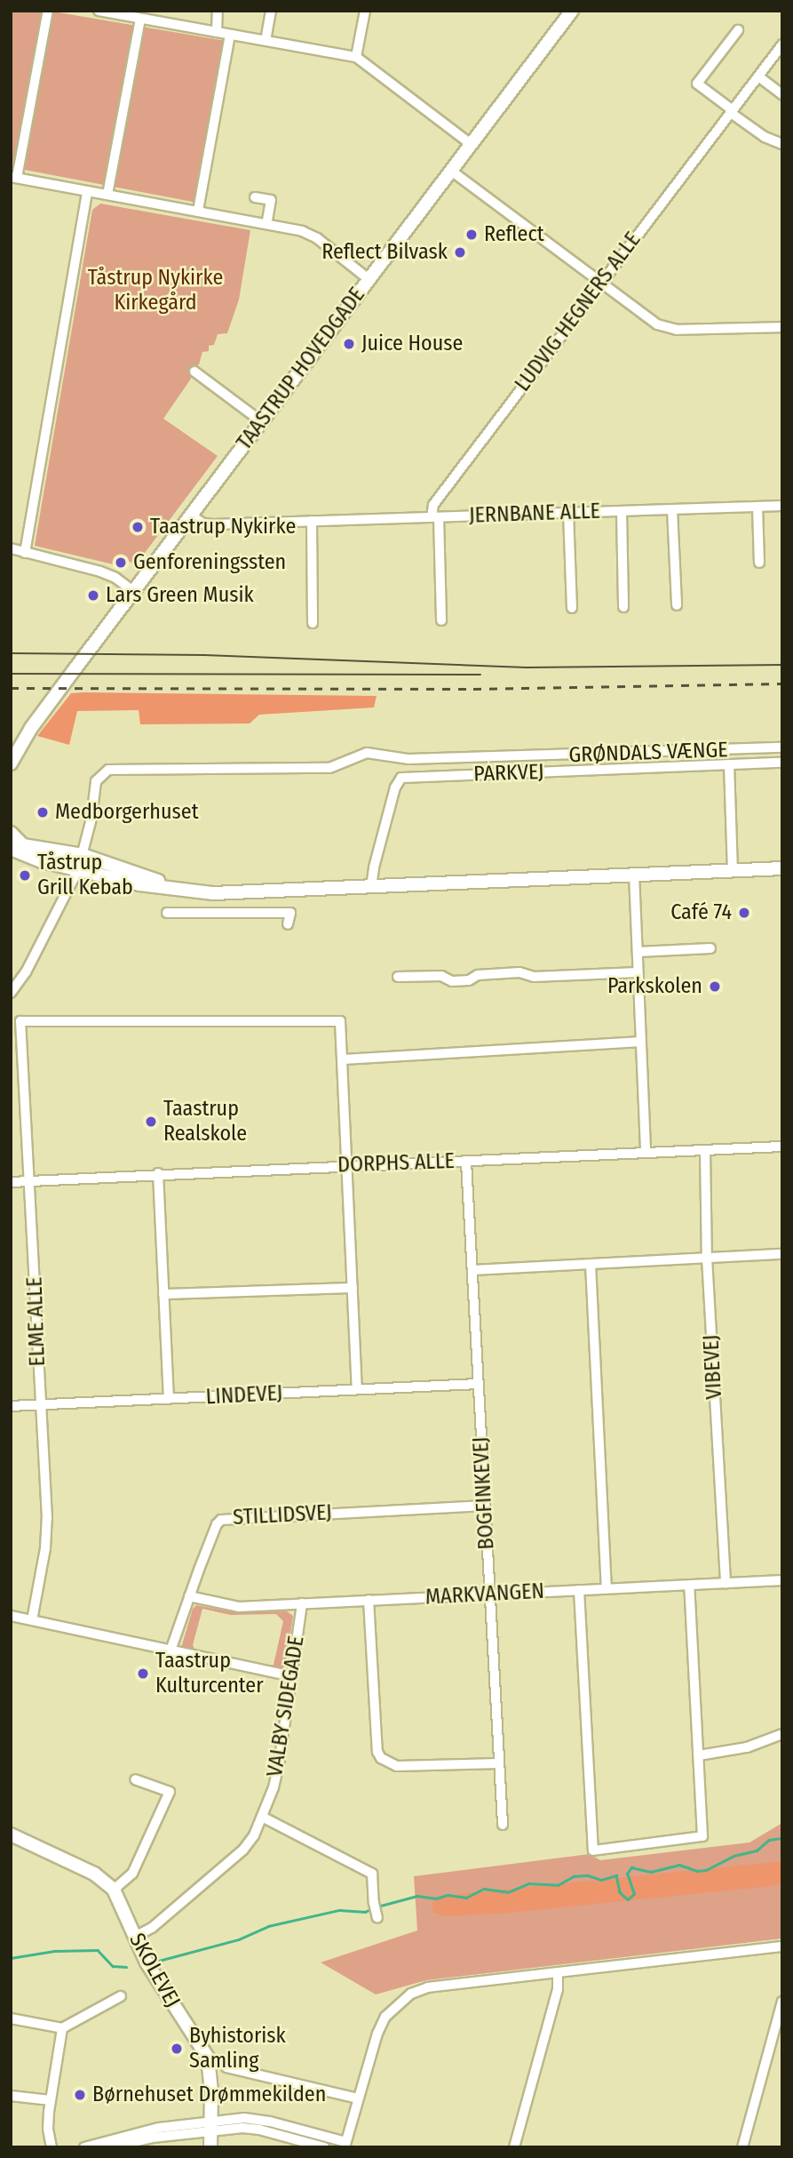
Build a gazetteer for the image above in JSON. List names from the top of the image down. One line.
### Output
{"streets":{"street":["LUDVIG HEGNERS ALLE","TAASTRUP HOVEDGADE","JERNBANE ALLE","GRØNDALS VÆNGE","PARKVEJ","DORPHS ALLE","ELME ALLE","VIBEVEJ","LINDEVEJ","BOGFINKEVEJ","STILLIDSVEJ","MARKVANGEN","VALBY SIDEGADE","SKOLEVEJ"]},"crossings":[["LUDVIG HEGNERS ALLE","JERNBANE ALLE"],["TAASTRUP HOVEDGADE","JERNBANE ALLE"],["DORPHS ALLE","ELME ALLE"],["DORPHS ALLE","VIBEVEJ"],["DORPHS ALLE","BOGFINKEVEJ"],["ELME ALLE","LINDEVEJ"],["VIBEVEJ","MARKVANGEN"],["LINDEVEJ","BOGFINKEVEJ"],["BOGFINKEVEJ","STILLIDSVEJ"],["BOGFINKEVEJ","MARKVANGEN"],["STILLIDSVEJ","MARKVANGEN"],["MARKVANGEN","VALBY SIDEGADE"],["VALBY SIDEGADE","SKOLEVEJ"]],"parks":["Tåstrup Nykirke Kirkegård"],"places":["Reflect","Reflect Bilvask","Juice House","Taastrup Nykirke","Genforeningssten","Lars Green Musik","Medborgerhuset","Tåstrup Grill Kebab","Café 74","Parkskolen","Taastrup Realskole","Taastrup Kulturcenter","Byhistorisk Samling","Børnehuset Drømmekilden"]}
